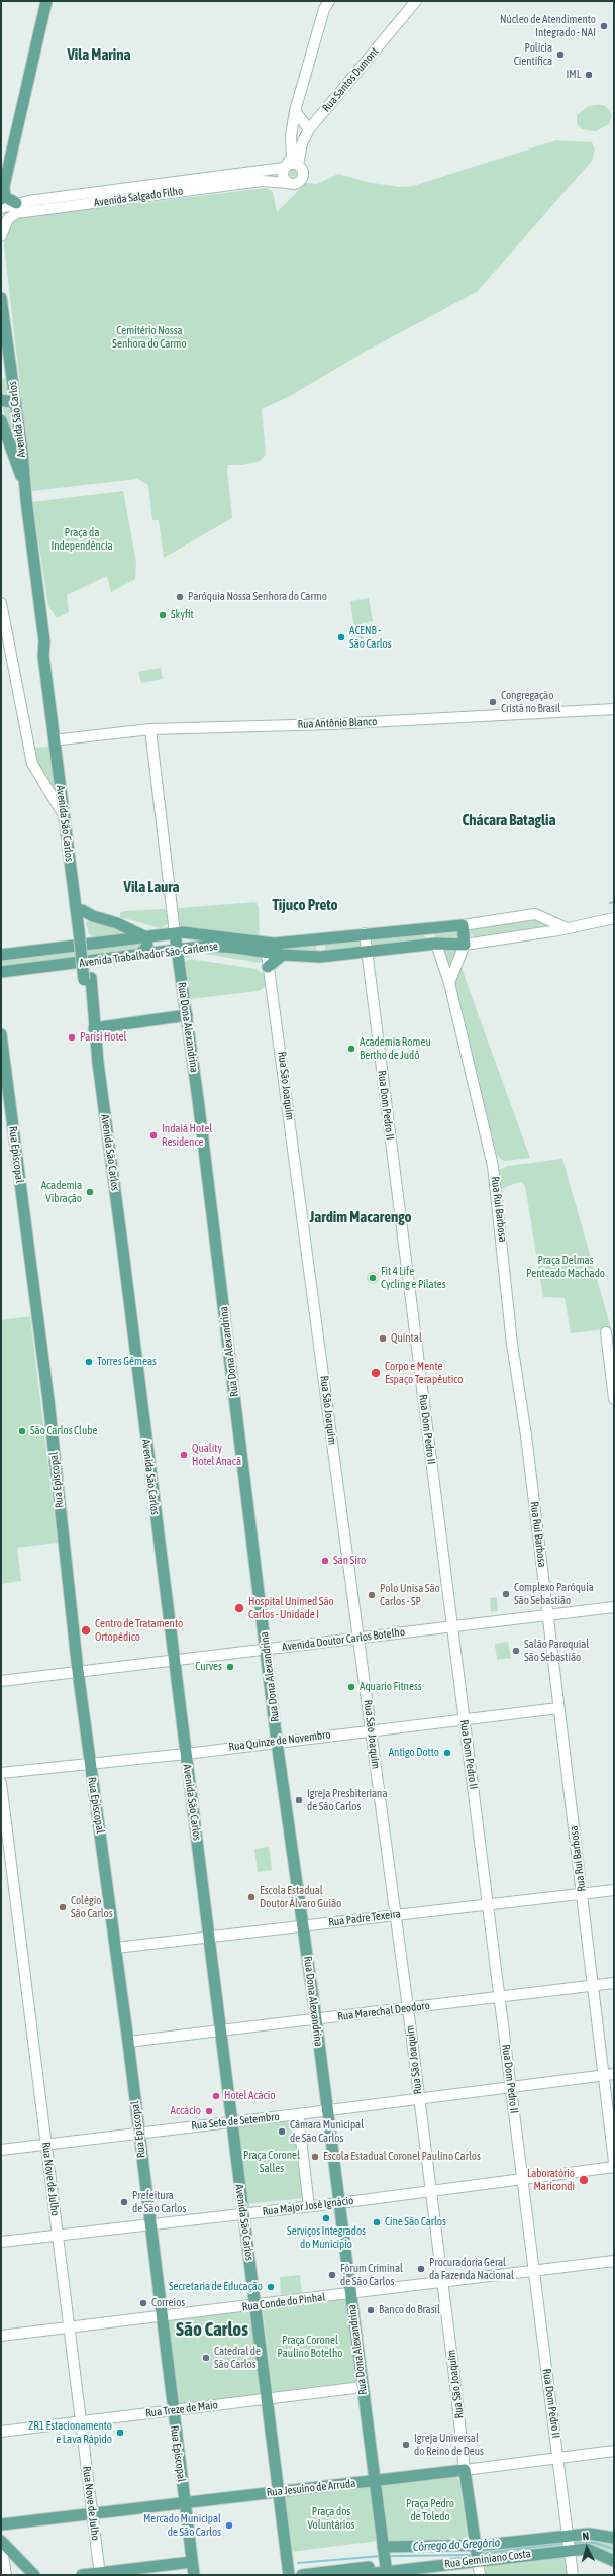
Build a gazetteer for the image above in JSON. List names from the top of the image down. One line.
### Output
{"streets":{"main road":["Rua Santos Dumont","Avenida Salgado Filho","Avenida São Carlos","Rua Antônio Blanco","Avenida Trabalhador São-Carlense","Rua Dona Alexandrina","Rua São Joaquim","Rua Dom Pedro II","Rua Episcopal","Rua Rui Barbosa","Avenida Doutor Carlos Botelho","Rua Quinze de Novembro","Rua Padre Texeira","Rua Marechal Deodoro","Rua Sete de Setembro","Rua Nove de Julho","Rua Major José Ignácio","Rua Conde do Pinhal","Rua Treze de Maio","Rua Jesuíno de Arruda","Rua Geminiano Costa"]},"crossings":[["Rua Santos Dumont","Avenida Salgado Filho"],["Avenida São Carlos","Rua Antônio Blanco"],["Avenida São Carlos","Avenida Doutor Carlos Botelho"],["Avenida São Carlos","Rua Quinze de Novembro"],["Avenida São Carlos","Rua Padre Texeira"],["Avenida São Carlos","Rua Marechal Deodoro"],["Avenida São Carlos","Rua Sete de Setembro"],["Avenida São Carlos","Rua Major José Ignácio"],["Avenida São Carlos","Rua Conde do Pinhal"],["Avenida São Carlos","Rua Treze de Maio"],["Avenida São Carlos","Rua Jesuíno de Arruda"],["Rua Antônio Blanco","Rua Dona Alexandrina"],["Avenida Trabalhador São-Carlense","Rua Dona Alexandrina"],["Avenida Trabalhador São-Carlense","Rua São Joaquim"],["Avenida Trabalhador São-Carlense","Rua Dom Pedro II"],["Avenida Trabalhador São-Carlense","Rua Rui Barbosa"],["Rua Dona Alexandrina","Avenida Doutor Carlos Botelho"],["Rua Dona Alexandrina","Rua Quinze de Novembro"],["Rua Dona Alexandrina","Rua Padre Texeira"],["Rua Dona Alexandrina","Rua Marechal Deodoro"],["Rua Dona Alexandrina","Rua Sete de Setembro"],["Rua Dona Alexandrina","Rua Major José Ignácio"],["Rua Dona Alexandrina","Rua Conde do Pinhal"],["Rua Dona Alexandrina","Rua Treze de Maio"],["Rua Dona Alexandrina","Rua Jesuíno de Arruda"],["Rua Dona Alexandrina","Rua Geminiano Costa"],["Rua São Joaquim","Avenida Doutor Carlos Botelho"],["Rua São Joaquim","Rua Quinze de Novembro"],["Rua São Joaquim","Rua Padre Texeira"],["Rua São Joaquim","Rua Marechal Deodoro"],["Rua São Joaquim","Rua Sete de Setembro"],["Rua São Joaquim","Rua Major José Ignácio"],["Rua São Joaquim","Rua Conde do Pinhal"],["Rua São Joaquim","Rua Jesuíno de Arruda"],["Rua São Joaquim","Rua Geminiano Costa"],["Rua Dom Pedro II","Avenida Doutor Carlos Botelho"],["Rua Dom Pedro II","Rua Quinze de Novembro"],["Rua Dom Pedro II","Rua Padre Texeira"],["Rua Dom Pedro II","Rua Marechal Deodoro"],["Rua Dom Pedro II","Rua Sete de Setembro"],["Rua Dom Pedro II","Rua Major José Ignácio"],["Rua Dom Pedro II","Rua Conde do Pinhal"],["Rua Dom Pedro II","Rua Jesuíno de Arruda"],["Rua Dom Pedro II","Rua Geminiano Costa"],["Rua Episcopal","Avenida Doutor Carlos Botelho"],["Rua Episcopal","Rua Quinze de Novembro"],["Rua Episcopal","Rua Padre Texeira"],["Rua Episcopal","Rua Marechal Deodoro"],["Rua Episcopal","Rua Sete de Setembro"],["Rua Episcopal","Rua Major José Ignácio"],["Rua Episcopal","Rua Conde do Pinhal"],["Rua Episcopal","Rua Treze de Maio"],["Rua Episcopal","Rua Jesuíno de Arruda"],["Rua Rui Barbosa","Avenida Doutor Carlos Botelho"],["Rua Rui Barbosa","Rua Quinze de Novembro"],["Rua Rui Barbosa","Rua Padre Texeira"],["Rua Rui Barbosa","Rua Marechal Deodoro"],["Rua Rui Barbosa","Rua Sete de Setembro"],["Rua Sete de Setembro","Rua Nove de Julho"],["Rua Nove de Julho","Rua Major José Ignácio"],["Rua Nove de Julho","Rua Conde do Pinhal"],["Rua Nove de Julho","Rua Treze de Maio"],["Rua Nove de Julho","Rua Jesuíno de Arruda"]],"districts":["Vila Marina","Chácara Bataglia","Vila Laura","Tijuco Preto","Jardim Macarengo","São Carlos"],"water":["Córrego do Gregório"],"parks":["Cemitério Nossa Senhora do Carmo","Praça da Independência","Praça Delmas Penteado Machado","Praça Coronel Salles","Praça Coronel Paulino Botelho","Praça Pedro de Toledo","Praça dos Voluntários"],"places":["Núcleo de Atendimento Integrado - NAI","Polícia Científica","IML","Paróquia Nossa Senhora do Carmo","Skyfit","ACENB - São Carlos","Congregação Cristã no Brasil","Parisi Hotel","Academia Romeu Bertho de Judô","Indaiá Hotel Residence","Academia Vibração","Fit 4 Life Cycling e Pilates","Quintal","Torres Gêmeas","Corpo e Mente Espaço Terapêutico","São Carlos Clube","Quality Hotel Anacã","San Siro","Complexo Paróquia São Sebastião","Polo Unisa São Carlos - SP","Hospital Unimed São Carlos - Unidade I","Centro de Tratamento Ortopédico","Salão Paroquial São Sebastião","Curves","Aquario Fitness","Antigo Dotto","Igreja Presbiteriana de São Carlos","Escola Estadual Doutor Álvaro Guião","Colégio São Carlos","Hotel Acácio","Accácio","Câmara Municipal de São Carlos","Escola Estadual Coronel Paulino Carlos","Laboratório Maricondi","Prefeitura de São Carlos","Serviços Integrados do Município","Cine São Carlos","Procuradoria Geral da Fazenda Nacional","Fórum Criminal de São Carlos","Secretaria de Educação","Correios","Banco do Brasil","Catedral de São Carlos","ZR1 Estacionamento e Lava Rápido","Igreja Universal do Reino de Deus","Mercado Municipal de São Carlos"],"north":"top"}
